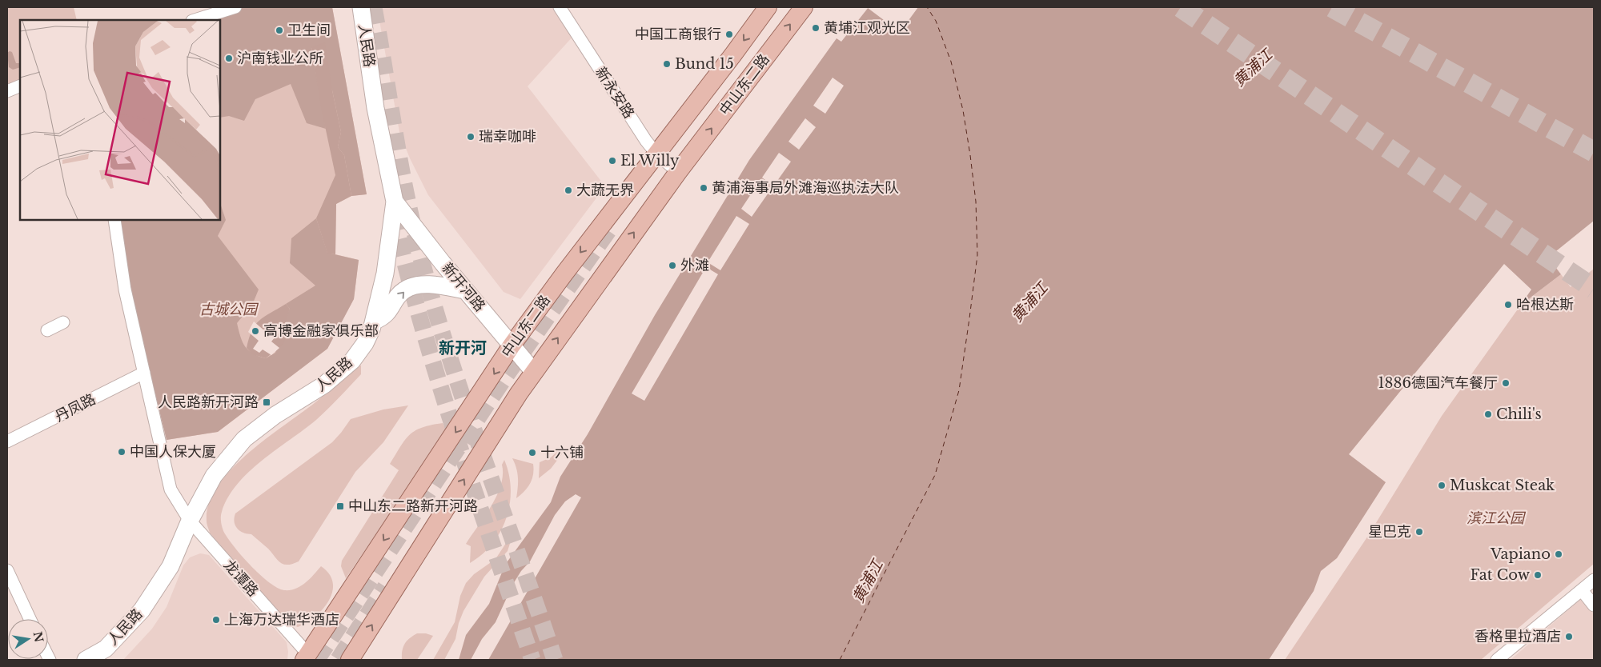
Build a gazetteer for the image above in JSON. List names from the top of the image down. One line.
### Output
{"streets":{"main road":["中山东二路"],"street":["人民路","新永安路","新开河路","丹凤路","龙谭路"]},"crossings":[["人民路","新开河路"],["人民路","龙谭路"],["中山东二路","新永安路"],["中山东二路","新开河路"],["中山东二路","龙谭路"],["丹凤路","龙谭路"]],"districts":["新开河"],"water":["黄浦江"],"parks":["古城公园","滨江公园"],"places":{"other":["黄埔江观光区","卫生间","中国工商银行","沪南钱业公所","Bund 15","瑞幸咖啡","El Willy","黄浦海事局外滩海巡执法大队","大蔬无界","外滩","哈根达斯","高博金融家俱乐部","1886德国汽车餐厅","Chili's","中国人保大厦","十六铺","Muskcat Steak","星巴克","Vapiano","Fat Cow","上海万达瑞华酒店","香格里拉酒店"],"transit":["人民路新开河路","中山东二路新开河路"]},"north":"right"}
